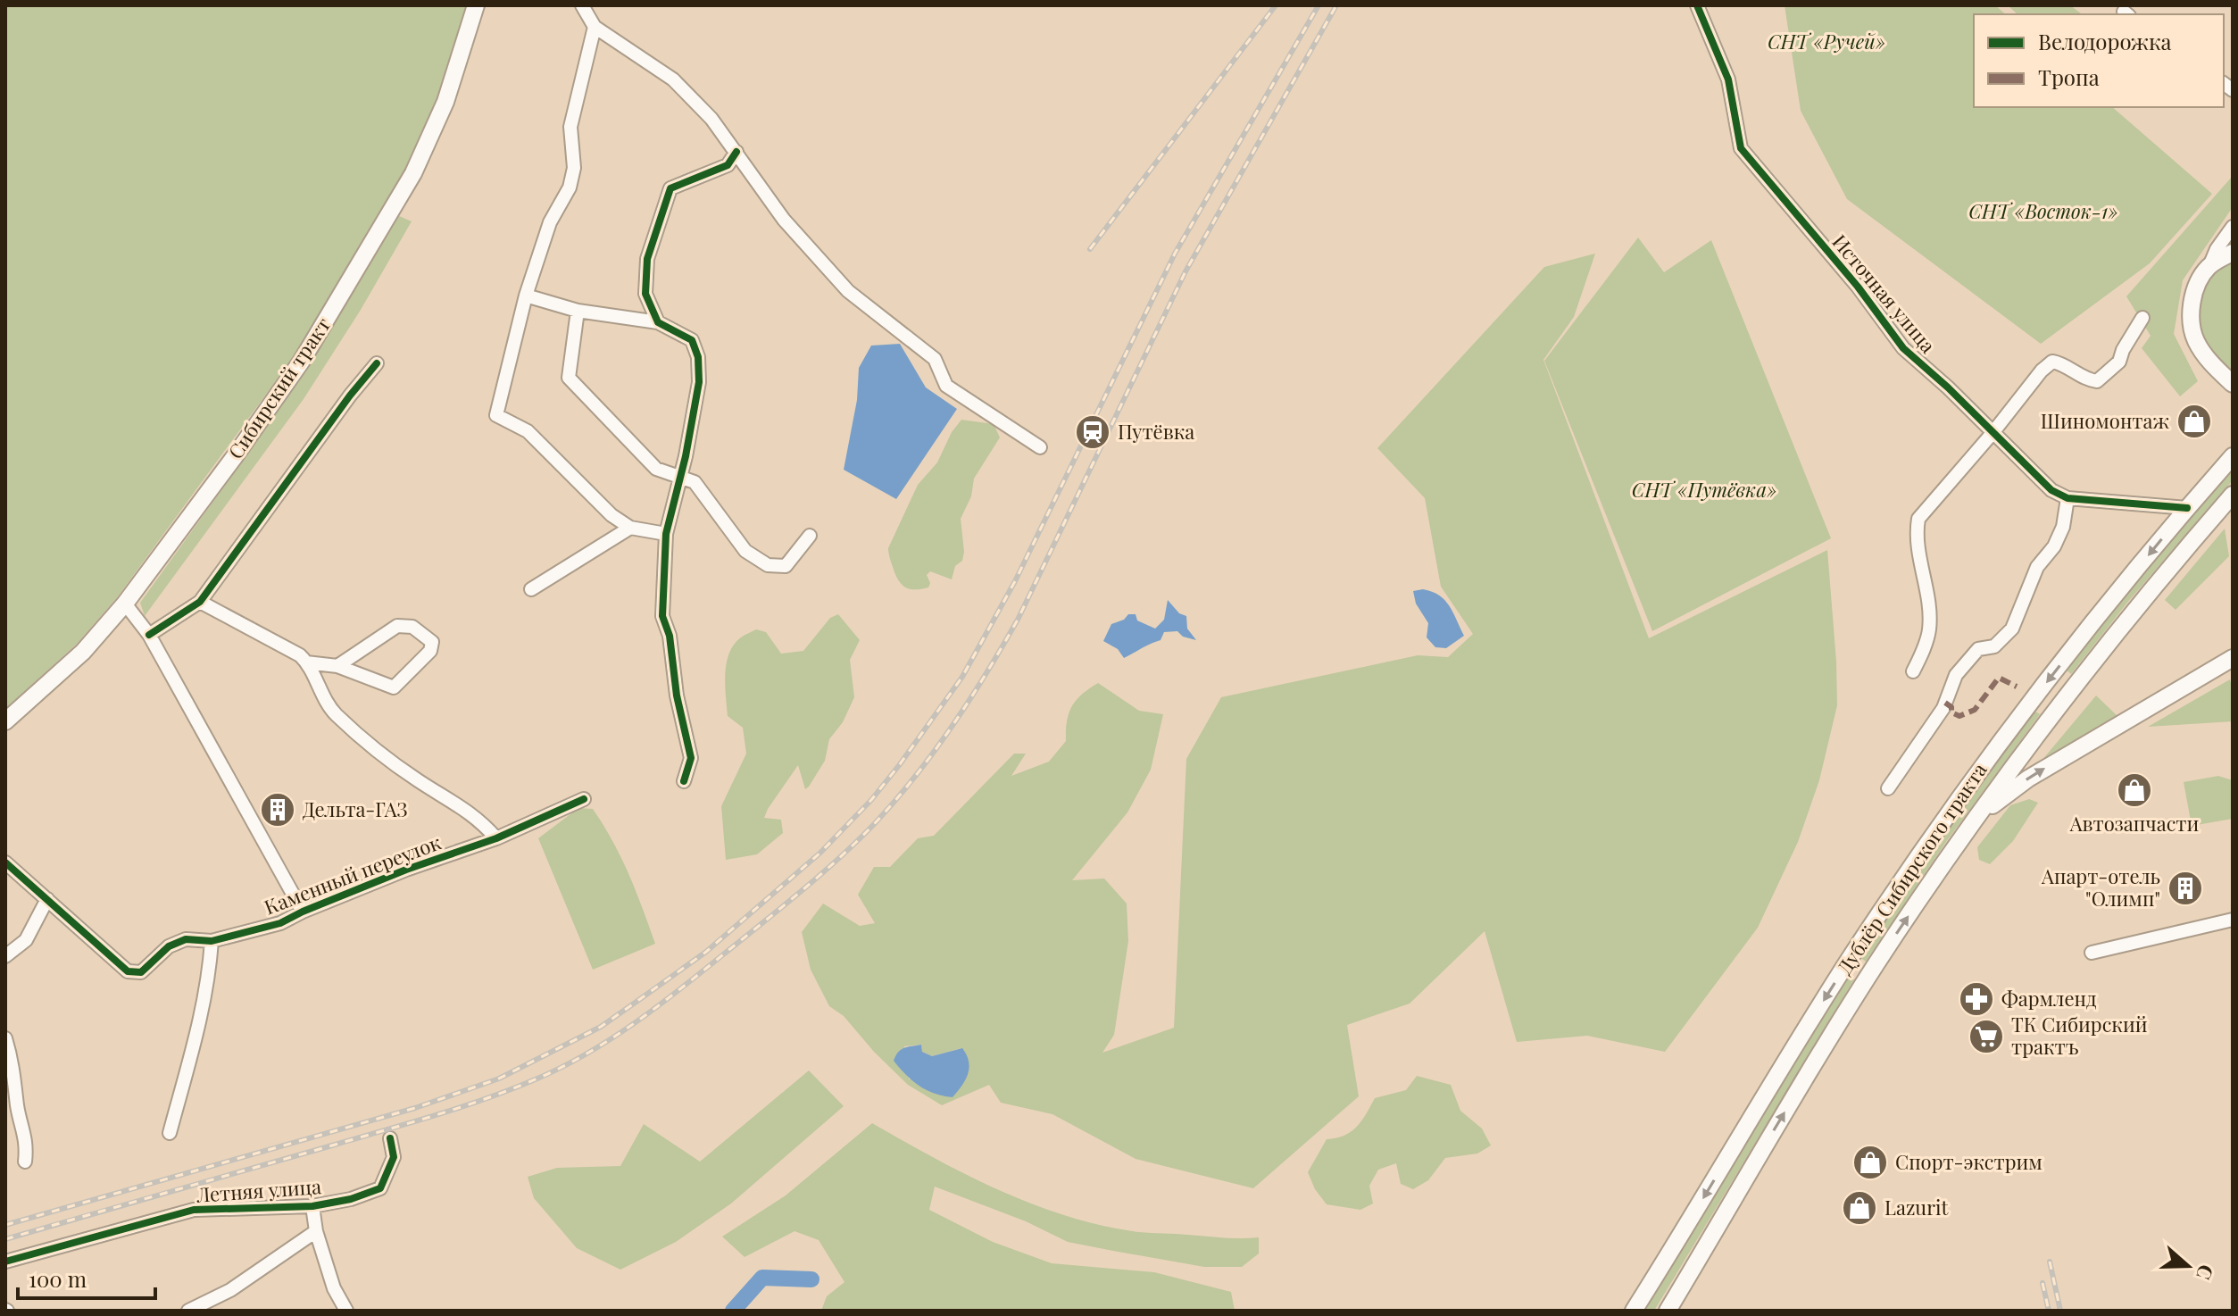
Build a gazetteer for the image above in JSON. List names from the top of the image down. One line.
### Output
{"streets":{"main road":["Сибирский тракт","Дублёр Сибирского тракта"],"street":["Источная улица","Каменный переулок","Летняя улица"]},"parks":["СНТ «Ручей»","СНТ «Восток-1»","СНТ «Путёвка»"],"places":{"shop":["Шиномонтаж","Автозапчасти","Спорт-экстрим","Lazurit"],"station":["Путёвка"],"building":["Дельта-ГАЗ","Апарт-отель \"Олимп\""],"pharmacy":["Фармленд"],"supermarket":["ТК Сибирский трактъ"]},"legend":["Велодорожка","Тропа"],"scale_bar":"100 m","north":"right"}
